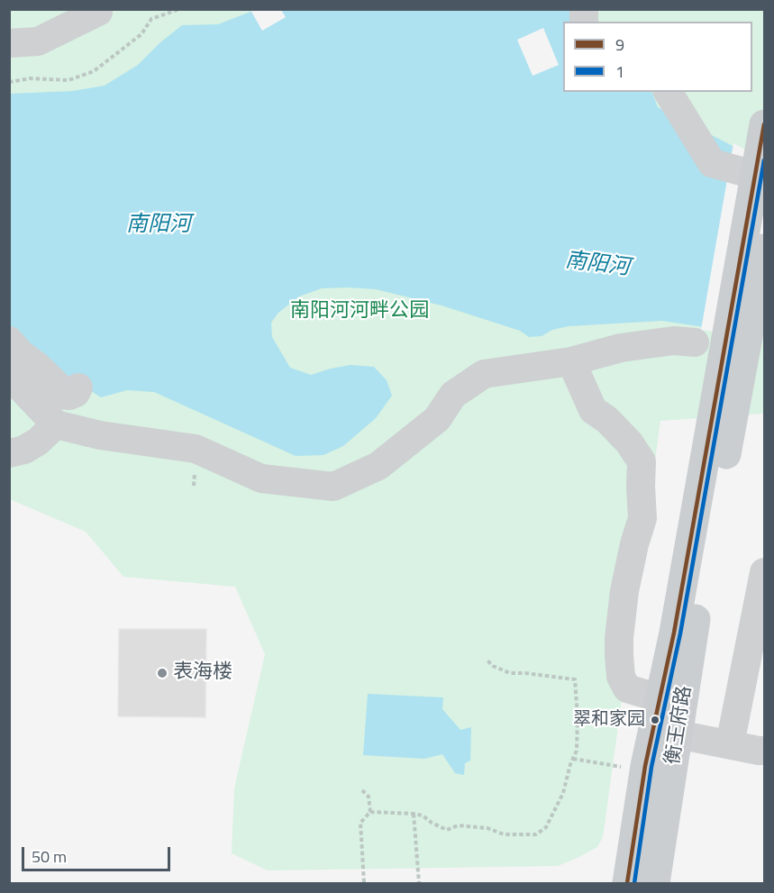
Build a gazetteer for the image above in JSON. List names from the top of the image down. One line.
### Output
{"streets":{"main road":["衡王府路"]},"water":["南阳河"],"parks":["南阳河河畔公园"],"places":["表海楼","翠和家园"],"lines":["transit line 9","transit line 1"],"legend":["9","1"],"scale_bar":"50 m"}
